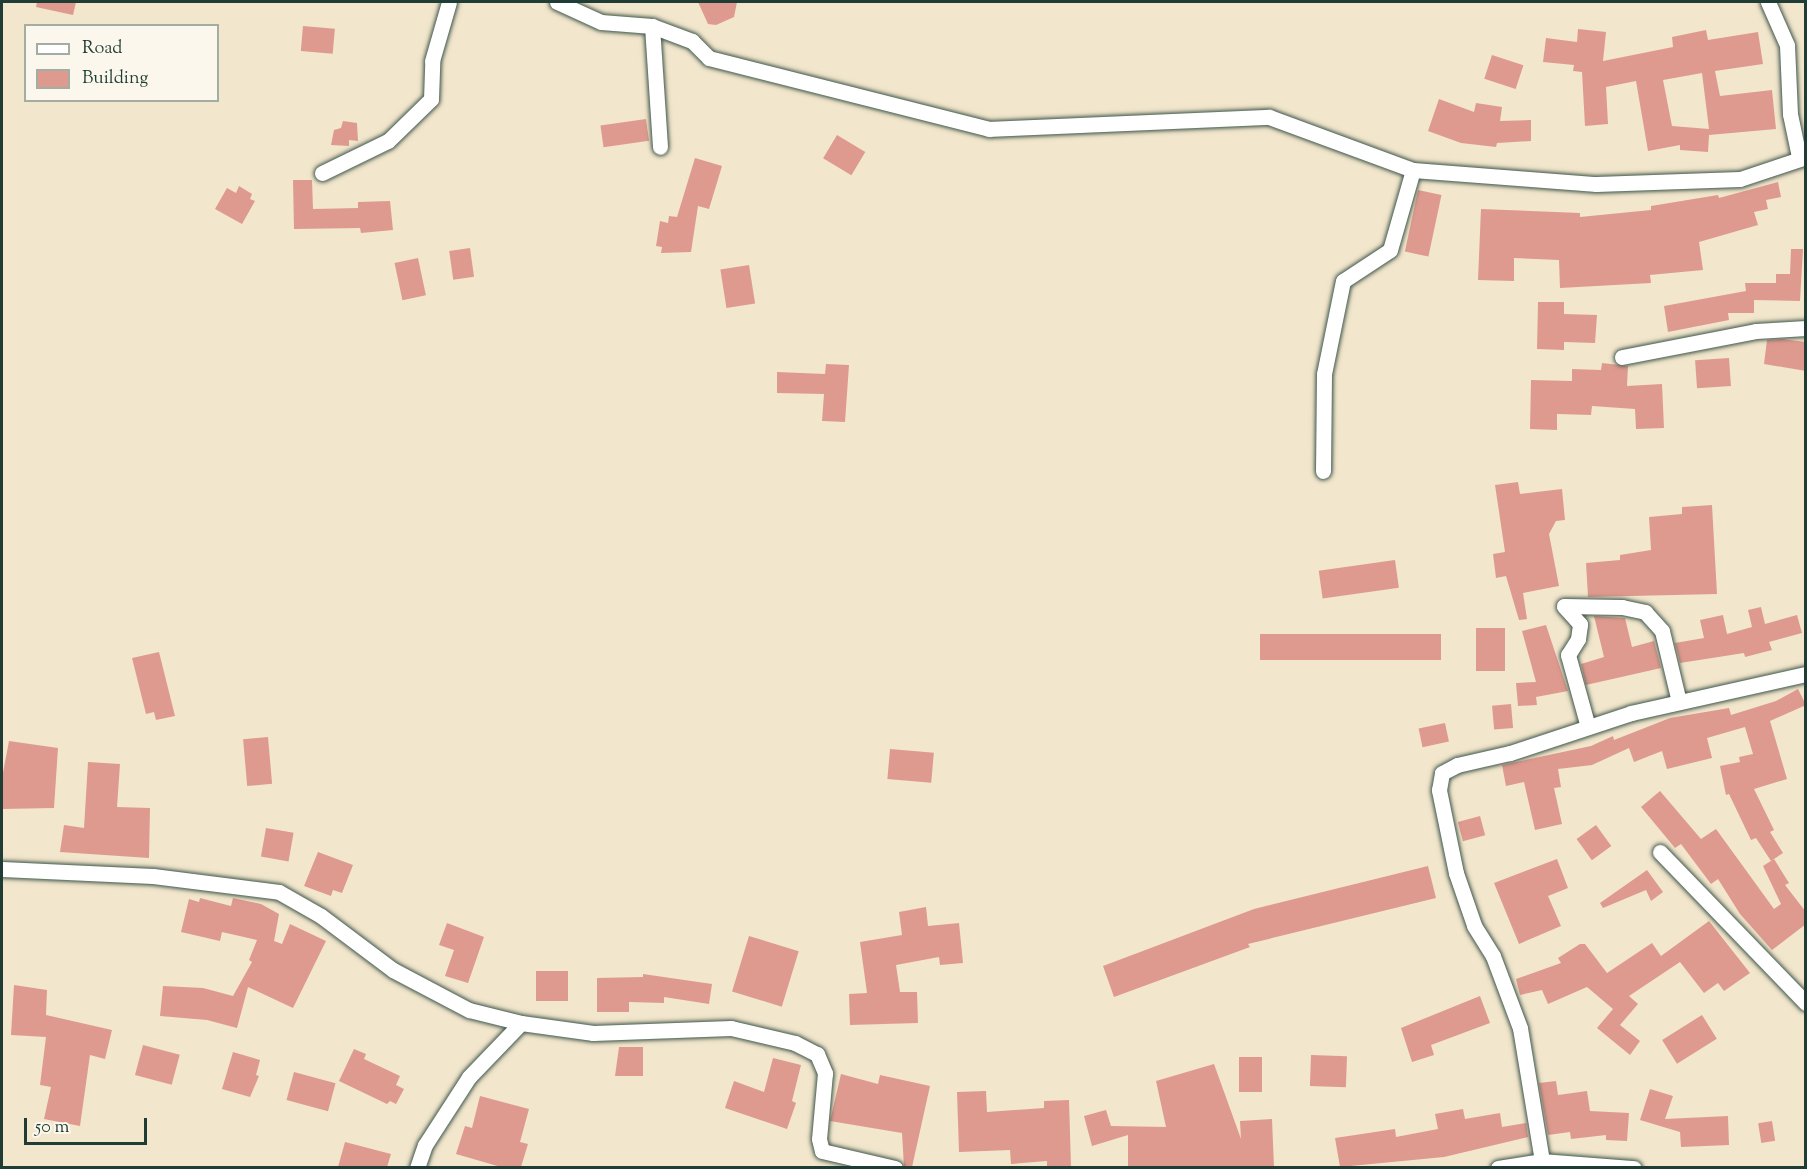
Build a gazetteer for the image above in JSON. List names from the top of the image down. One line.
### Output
{"legend":["Road","Building"],"scale_bar":"50 m"}
